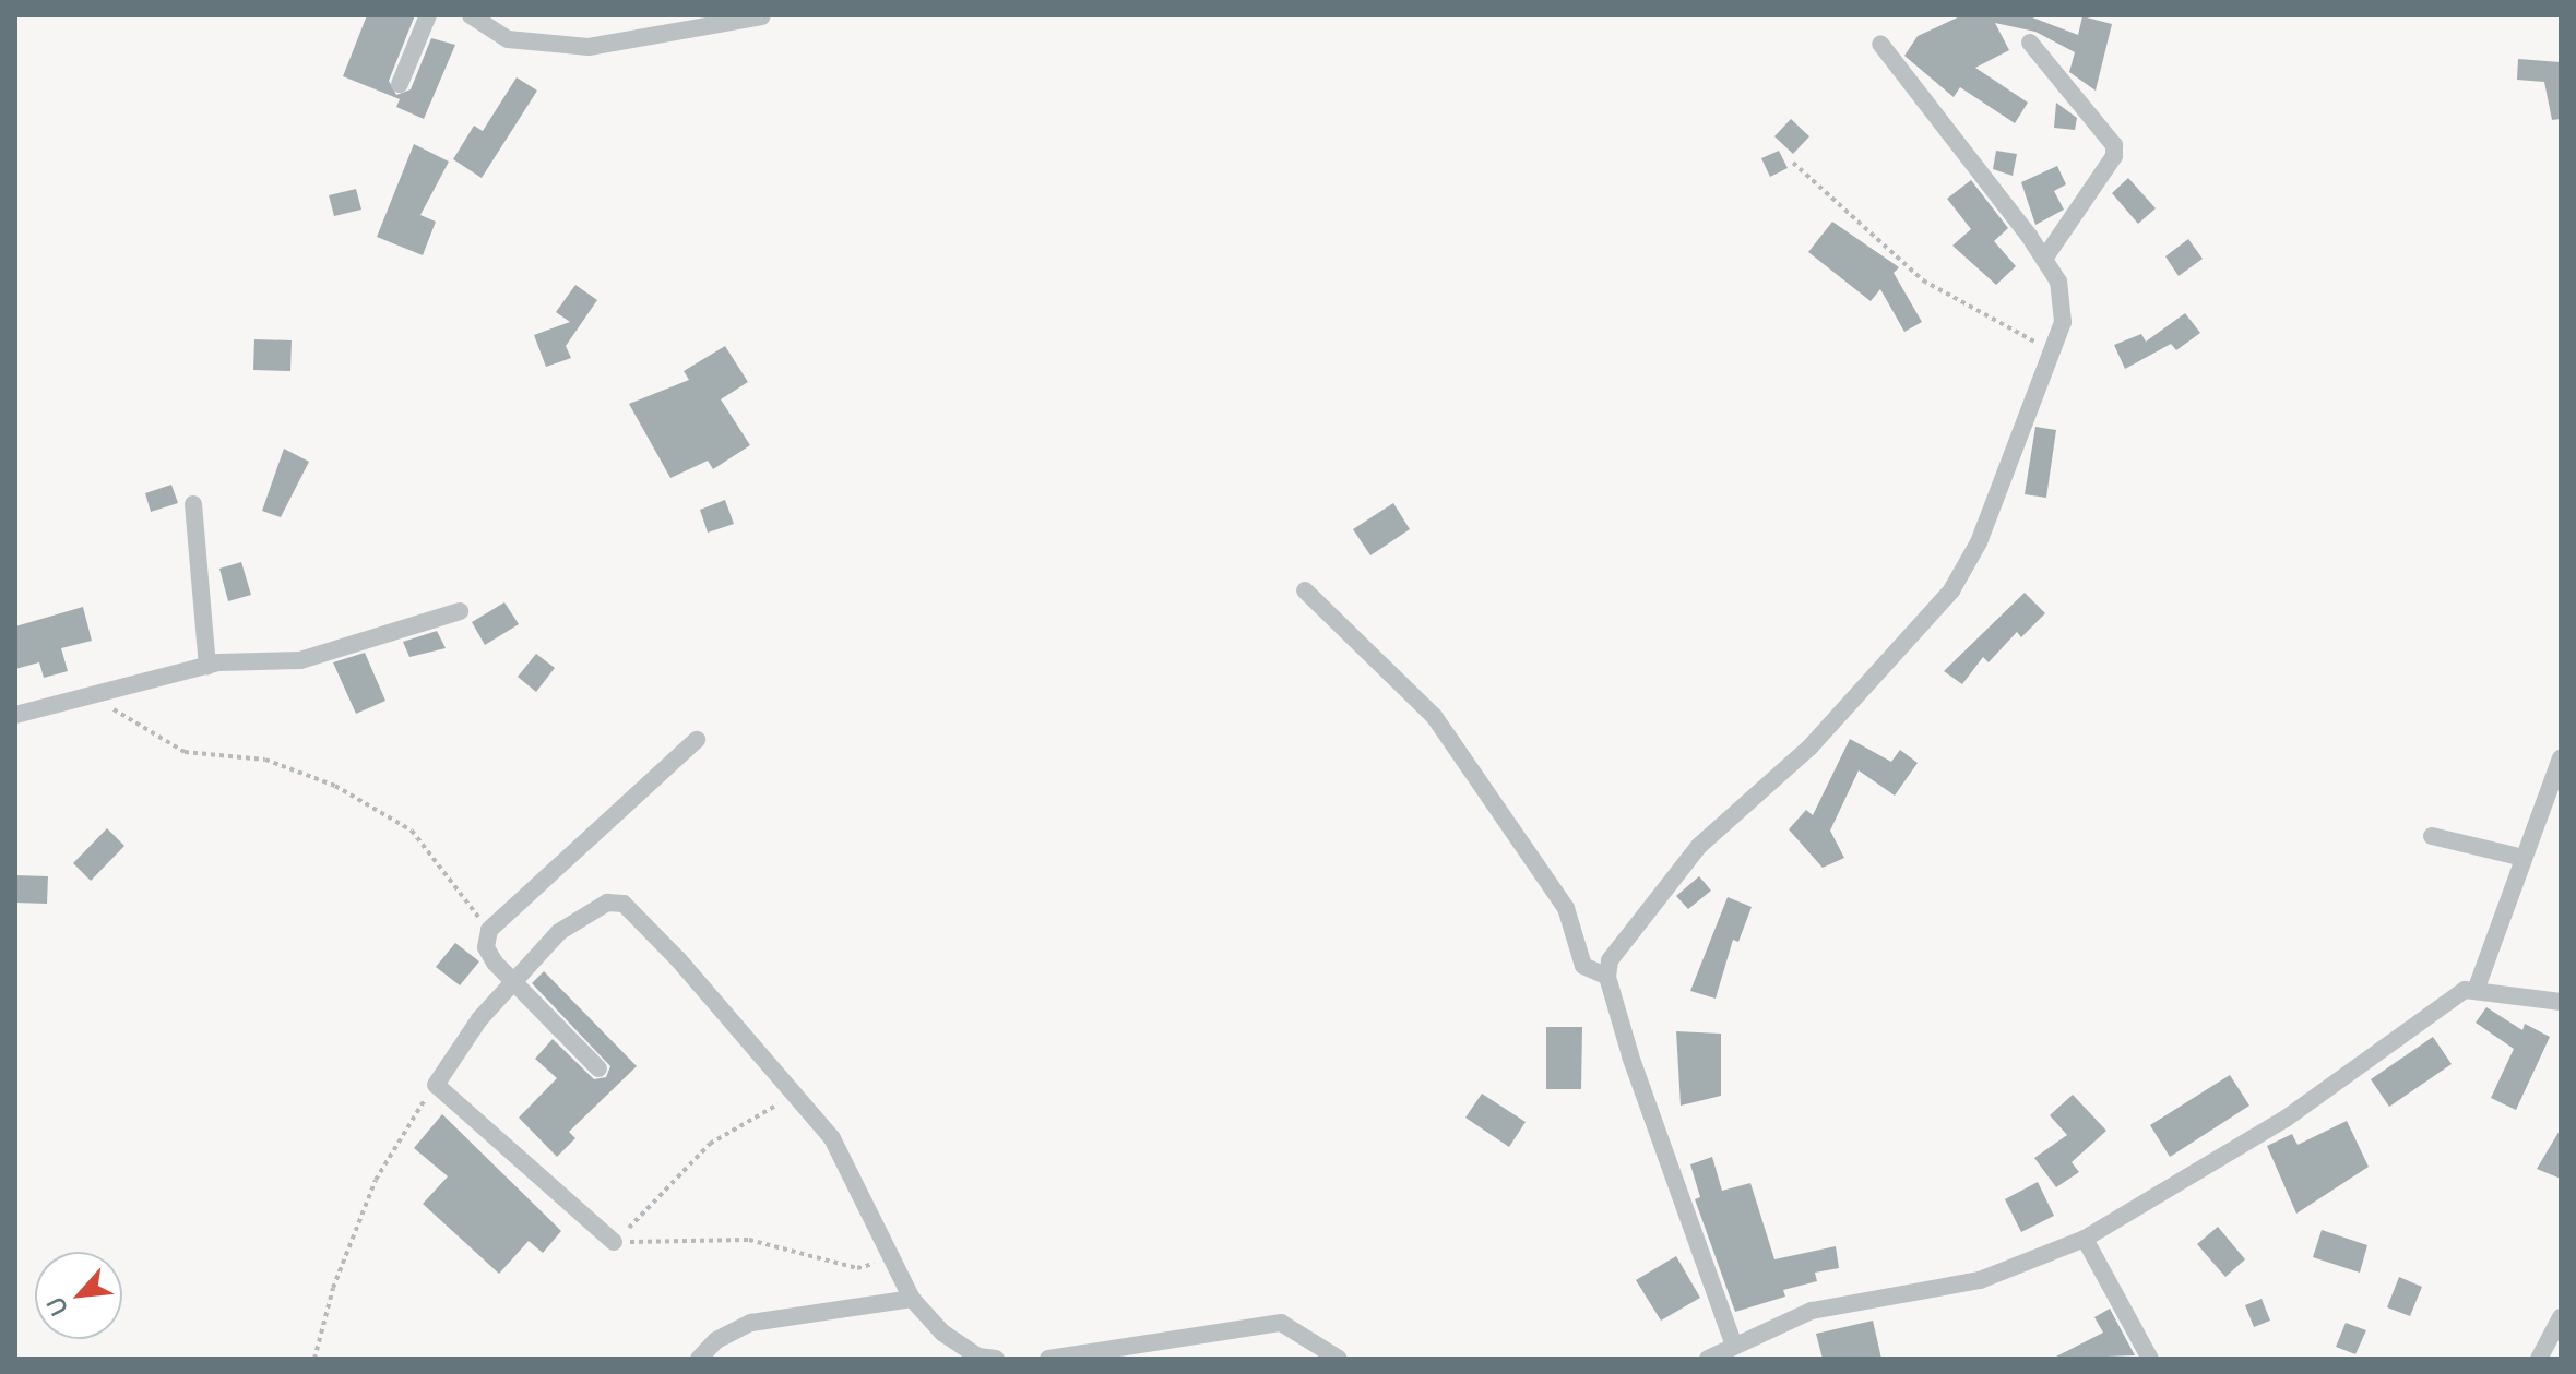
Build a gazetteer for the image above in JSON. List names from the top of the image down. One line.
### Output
{"north":"bottom left"}
